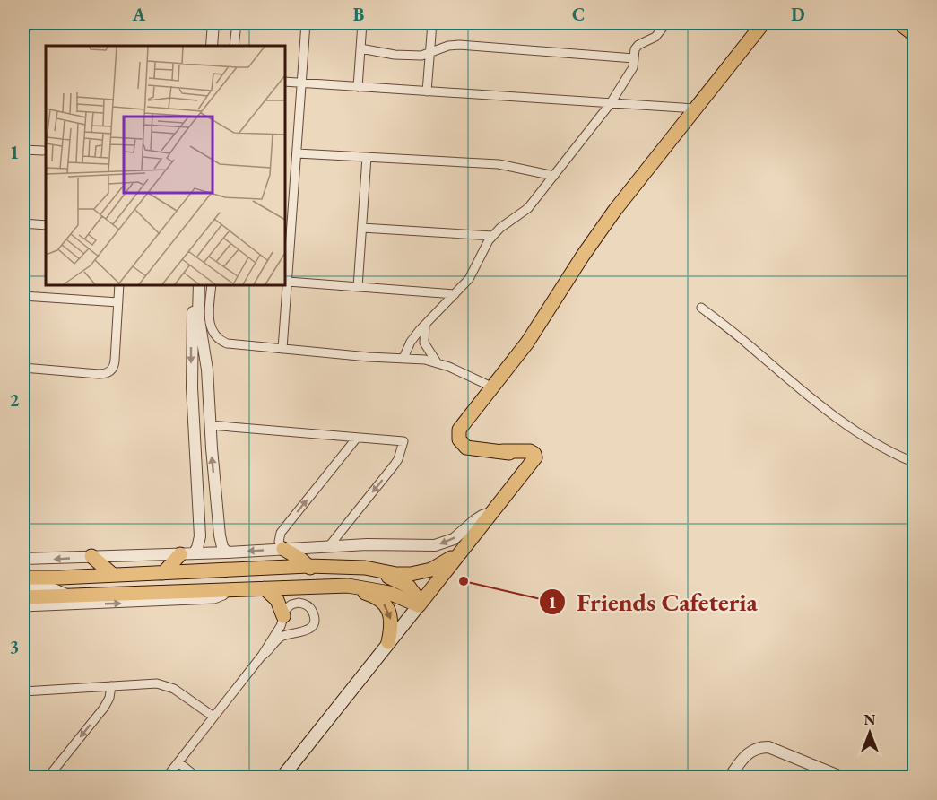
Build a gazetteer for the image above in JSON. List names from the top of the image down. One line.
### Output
{"places":["Friends Cafeteria"],"north":"top","grid":{"columns":["A","B","C","D"],"rows":["1","2","3"]}}
